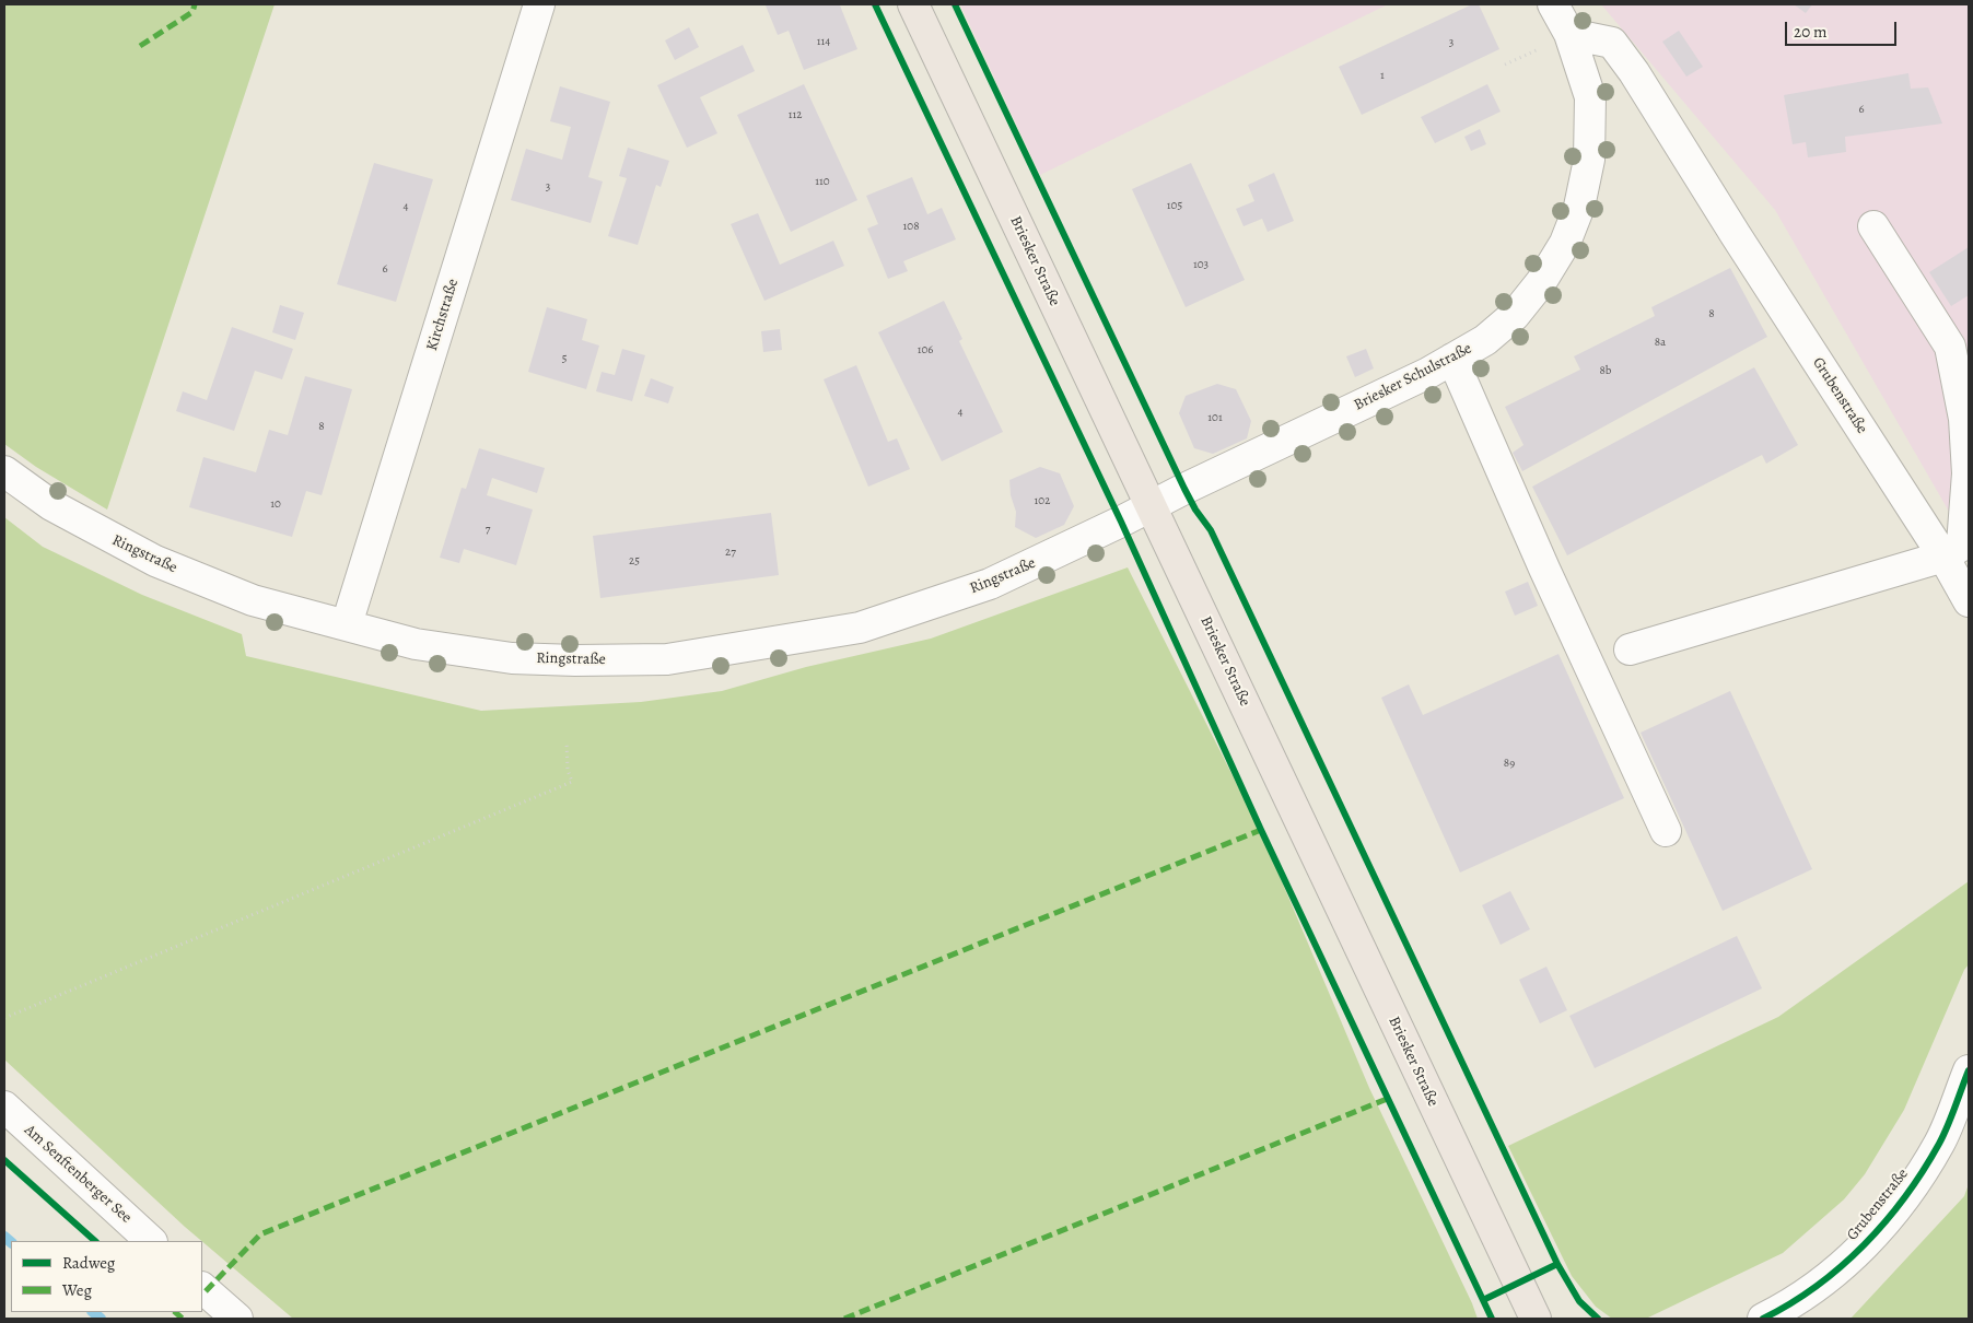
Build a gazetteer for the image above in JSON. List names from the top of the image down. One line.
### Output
{"streets":{"main road":["Briesker Straße"],"street":["Kirchstraße","Briesker Schulstraße","Grubenstraße","Ringstraße","Am Senftenberger See"]},"crossings":[["Briesker Straße","Briesker Schulstraße"],["Briesker Straße","Ringstraße"],["Kirchstraße","Ringstraße"],["Briesker Schulstraße","Grubenstraße"],["Briesker Schulstraße","Ringstraße"]],"house_numbers":["114","3","1","6","112","110","3","105","4","108","103","6","8","8a","106","5","8b","4","101","8","102","10","7","27","25","89"],"legend":["Radweg","Weg"],"scale_bar":"20 m"}
